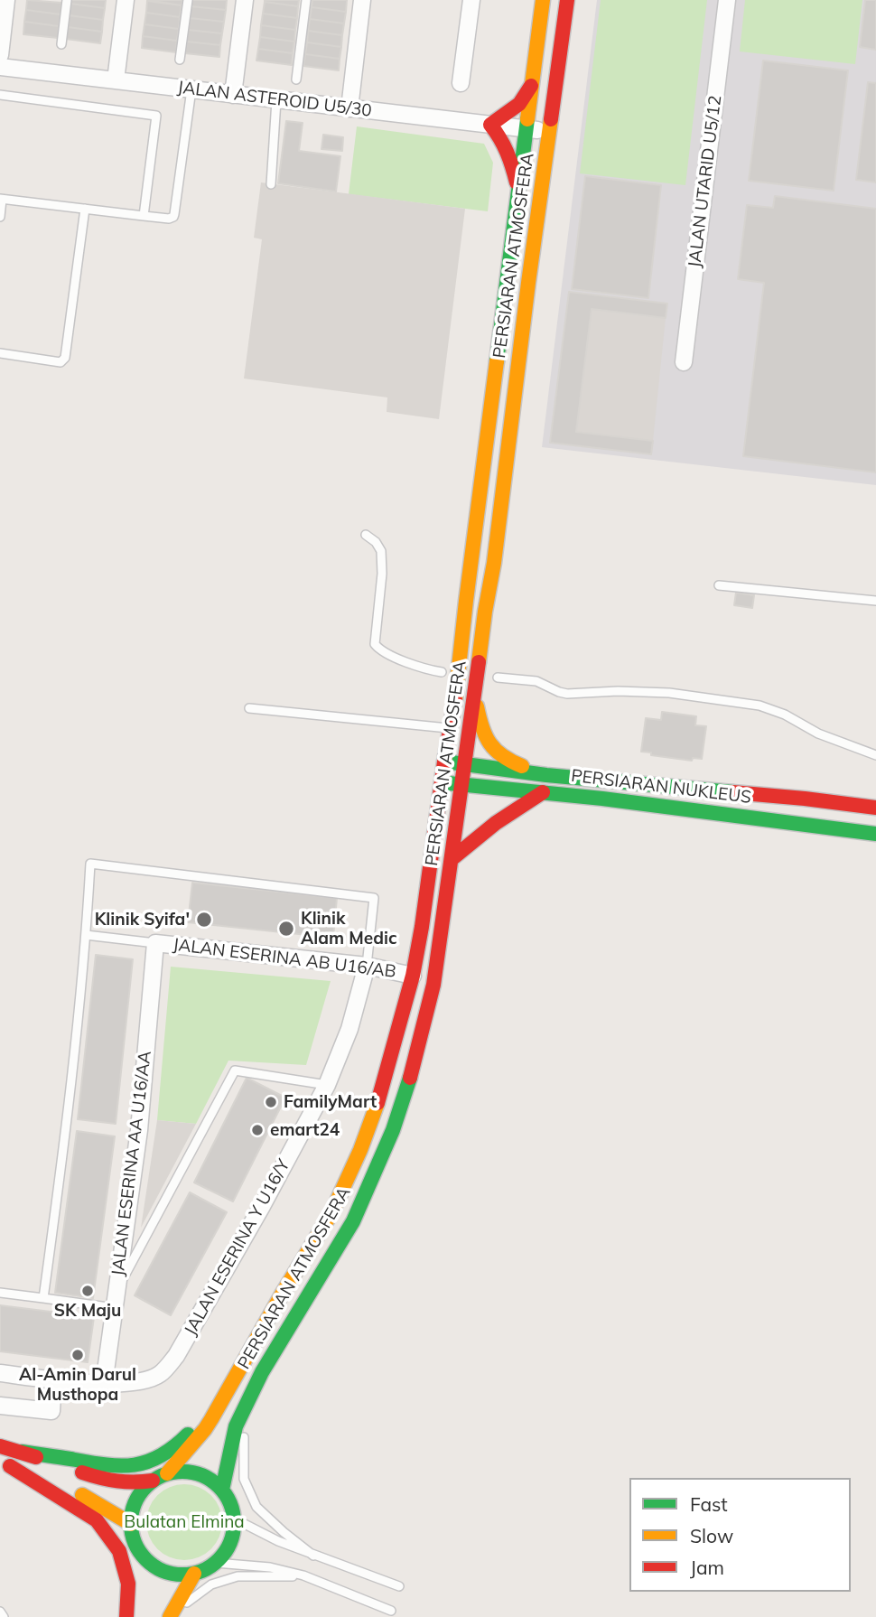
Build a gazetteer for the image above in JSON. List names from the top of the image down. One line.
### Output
{"streets":{"street":["JALAN ASTEROID U5/30","JALAN UTARID U5/12","PERSIARAN ATMOSFERA","PERSIARAN NUKLEUS","JALAN ESERINA AB U16/AB","JALAN ESERINA AA U16/AA","JALAN ESERINA Y U16/Y"]},"crossings":[["JALAN ASTEROID U5/30","PERSIARAN ATMOSFERA"],["PERSIARAN ATMOSFERA","PERSIARAN NUKLEUS"],["PERSIARAN ATMOSFERA","JALAN ESERINA AB U16/AB"],["JALAN ESERINA AB U16/AB","JALAN ESERINA AA U16/AA"],["JALAN ESERINA AB U16/AB","JALAN ESERINA Y U16/Y"],["JALAN ESERINA AA U16/AA","JALAN ESERINA Y U16/Y"]],"parks":["Bulatan Elmina"],"places":["Klinik Syifa'","Klinik Alam Medic","FamilyMart","emart24","SK Maju","Al-Amin Darul Musthopa"],"legend":["Fast","Slow","Jam"]}
